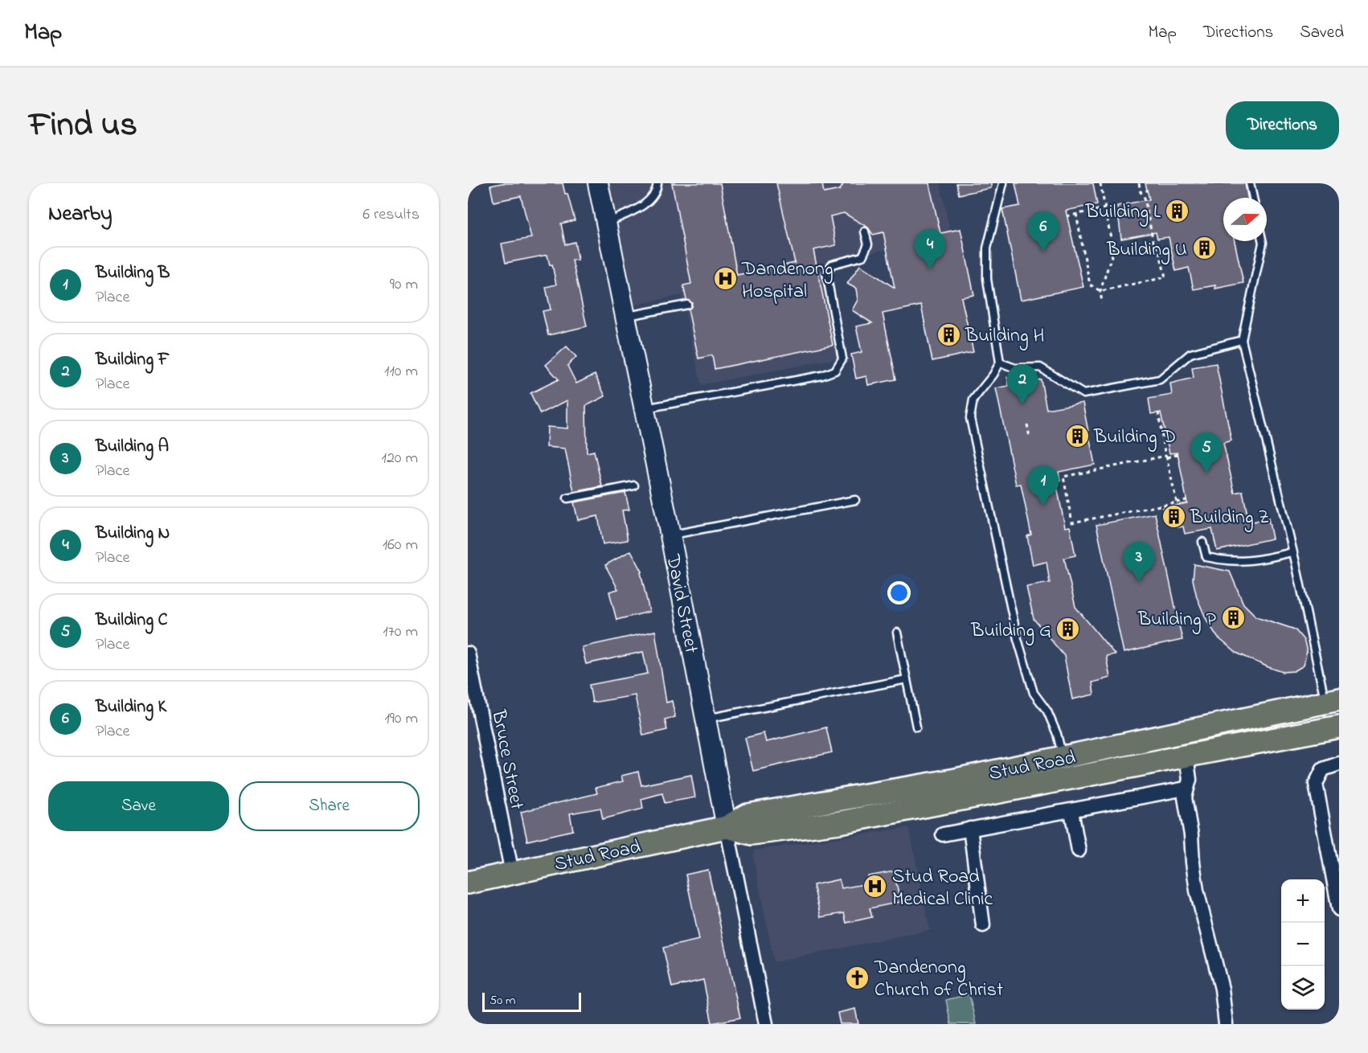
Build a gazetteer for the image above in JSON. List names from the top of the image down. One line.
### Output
{"streets":{"highway":["Stud Road"],"main road":["David Street"],"street":["Bruce Street"]},"crossings":[["David Street","Stud Road"],["Bruce Street","Stud Road"]],"places":{"building":["Building L","Building U","Building H","Building D","Building Z","Building P","Building G"],"hospital":["Dandenong Hospital","Stud Road Medical Clinic"],"church":["Dandenong Church of Christ"]},"scale_bar":"50 m","north":"right","page":{"header":"Map","nav":["Map","Directions","Saved"],"title":"Find us","buttons":["Directions",["Save","Share"]],"heading":["Nearby","6 results"],"pins":["6","4","2","5","1","3"],"list":[{"mark":"1","name":"Building B","note":"Place","value":"90 m"},{"mark":"2","name":"Building F","note":"Place","value":"110 m"},{"mark":"3","name":"Building A","note":"Place","value":"120 m"},{"mark":"4","name":"Building N","note":"Place","value":"160 m"},{"mark":"5","name":"Building C","note":"Place","value":"170 m"},{"mark":"6","name":"Building K","note":"Place","value":"190 m"}],"map_buttons":["+","−"],"scale":"50 m"}}
